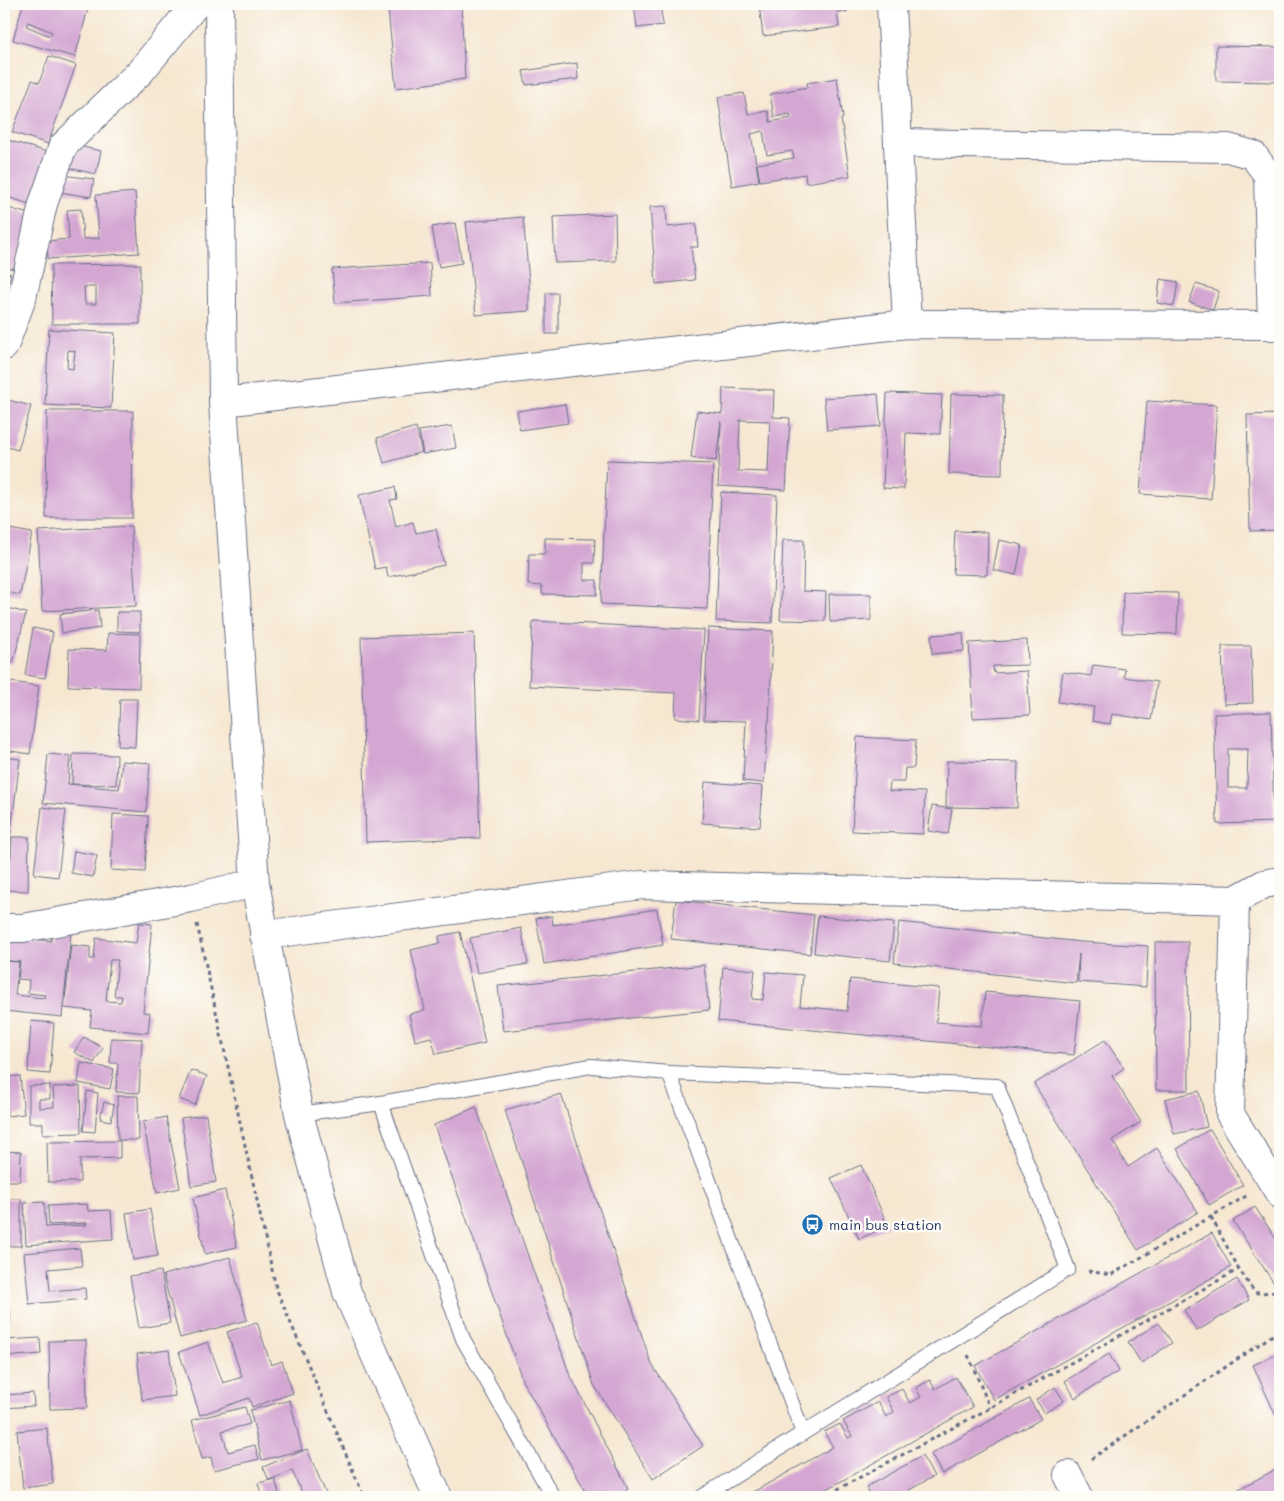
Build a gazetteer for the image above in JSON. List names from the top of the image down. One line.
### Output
{"places":{"bus stop":["main bus station"]}}
